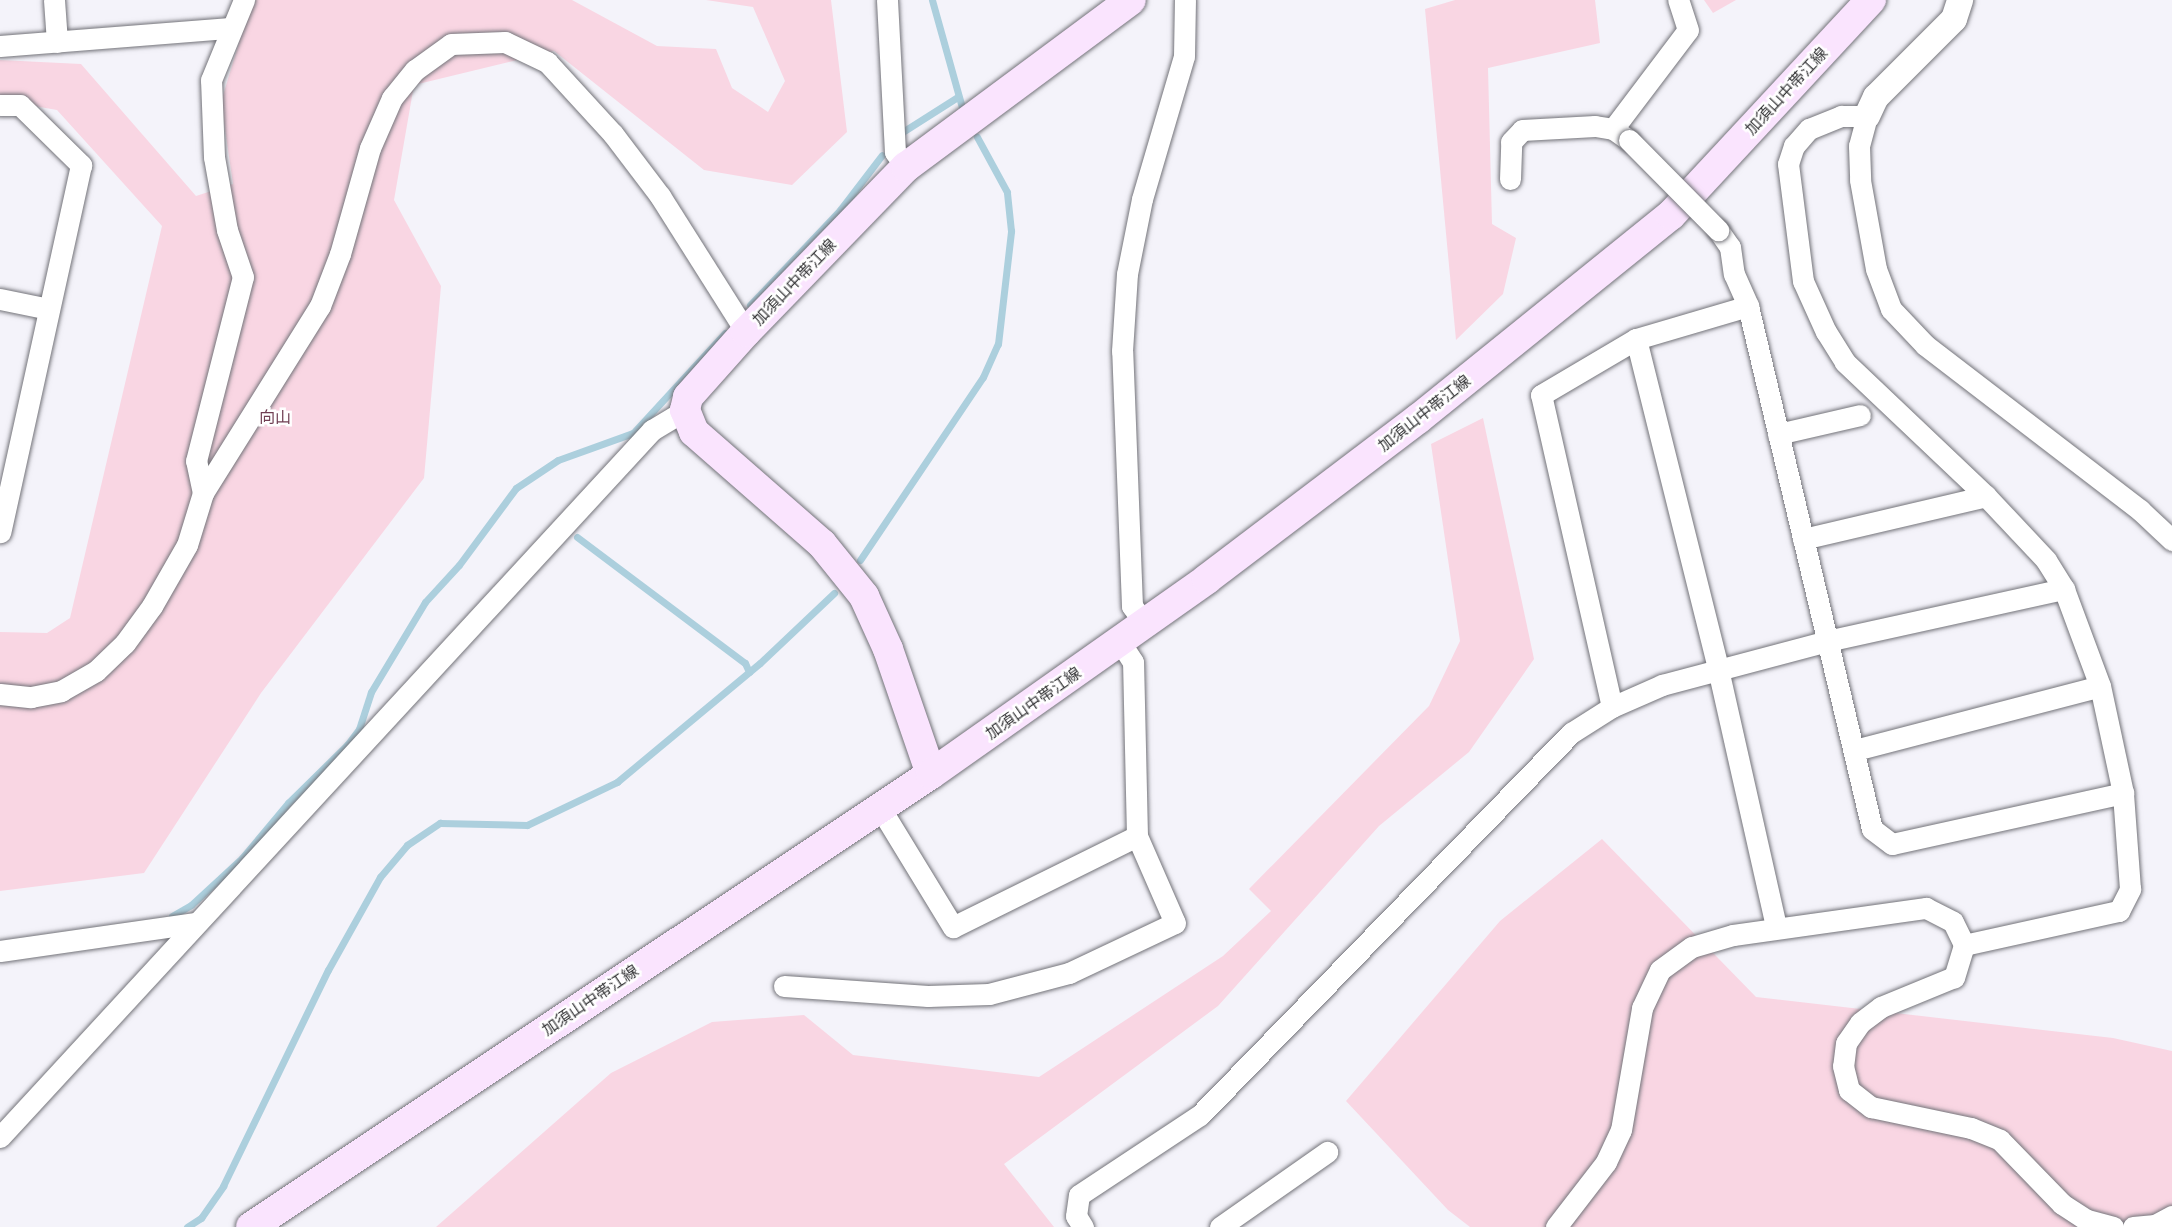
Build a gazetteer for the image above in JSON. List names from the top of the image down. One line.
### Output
{"streets":{"main road":["加須山中帯江線"]},"parks":["向山"]}
